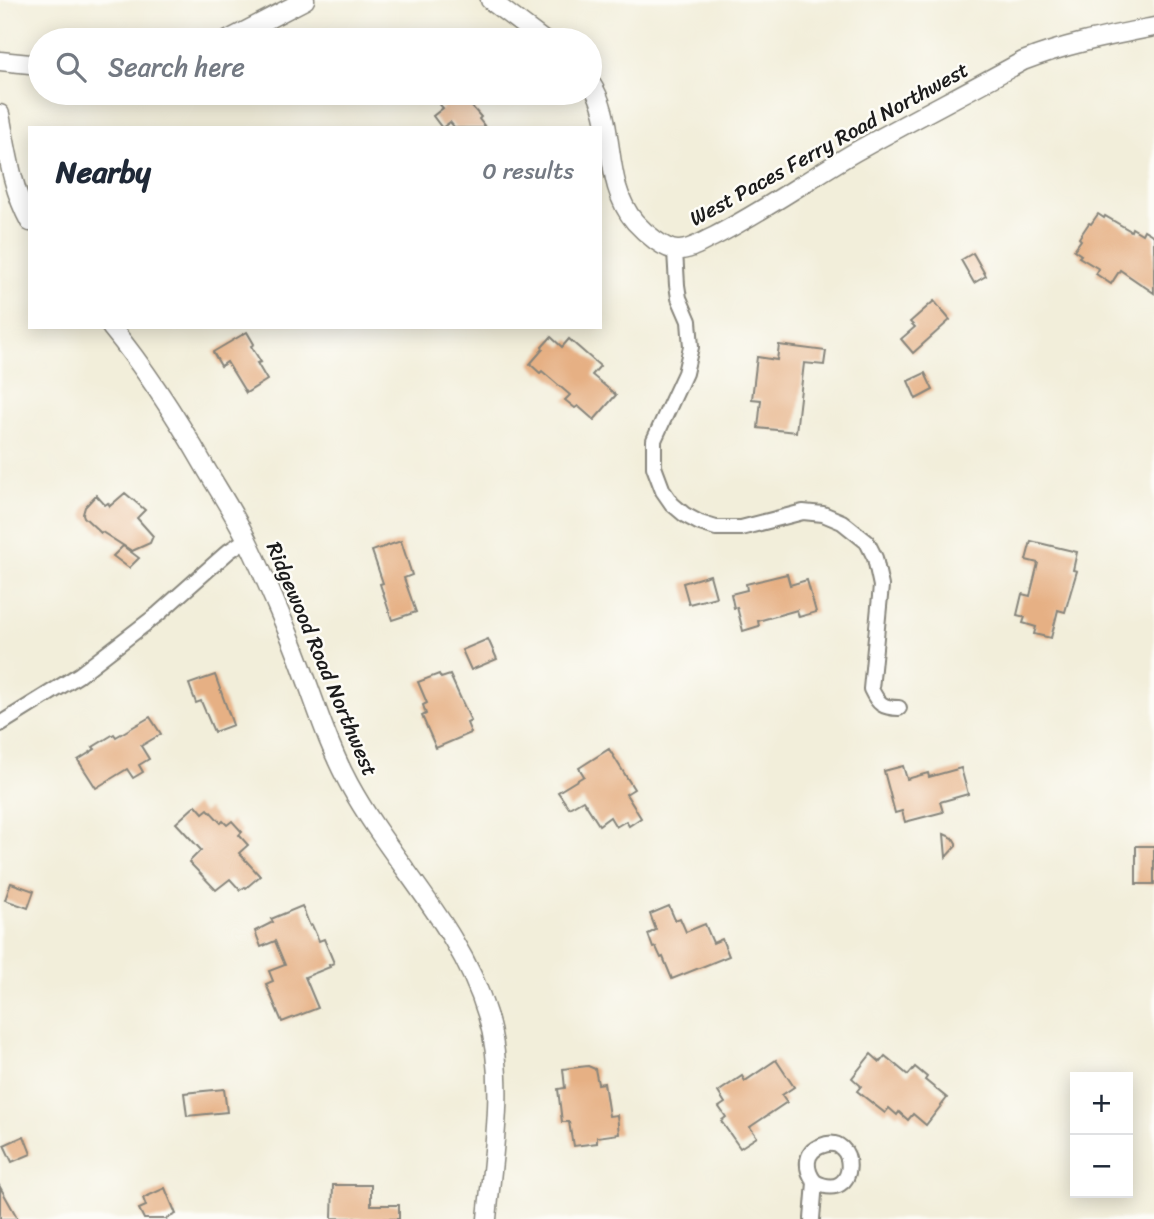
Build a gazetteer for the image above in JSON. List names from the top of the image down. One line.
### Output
{"streets":{"street":["West Paces Ferry Road Northwest","Ridgewood Road Northwest"]},"page":{"search":"Search here","heading":["Nearby","0 results"],"map_buttons":["+","−"]}}
